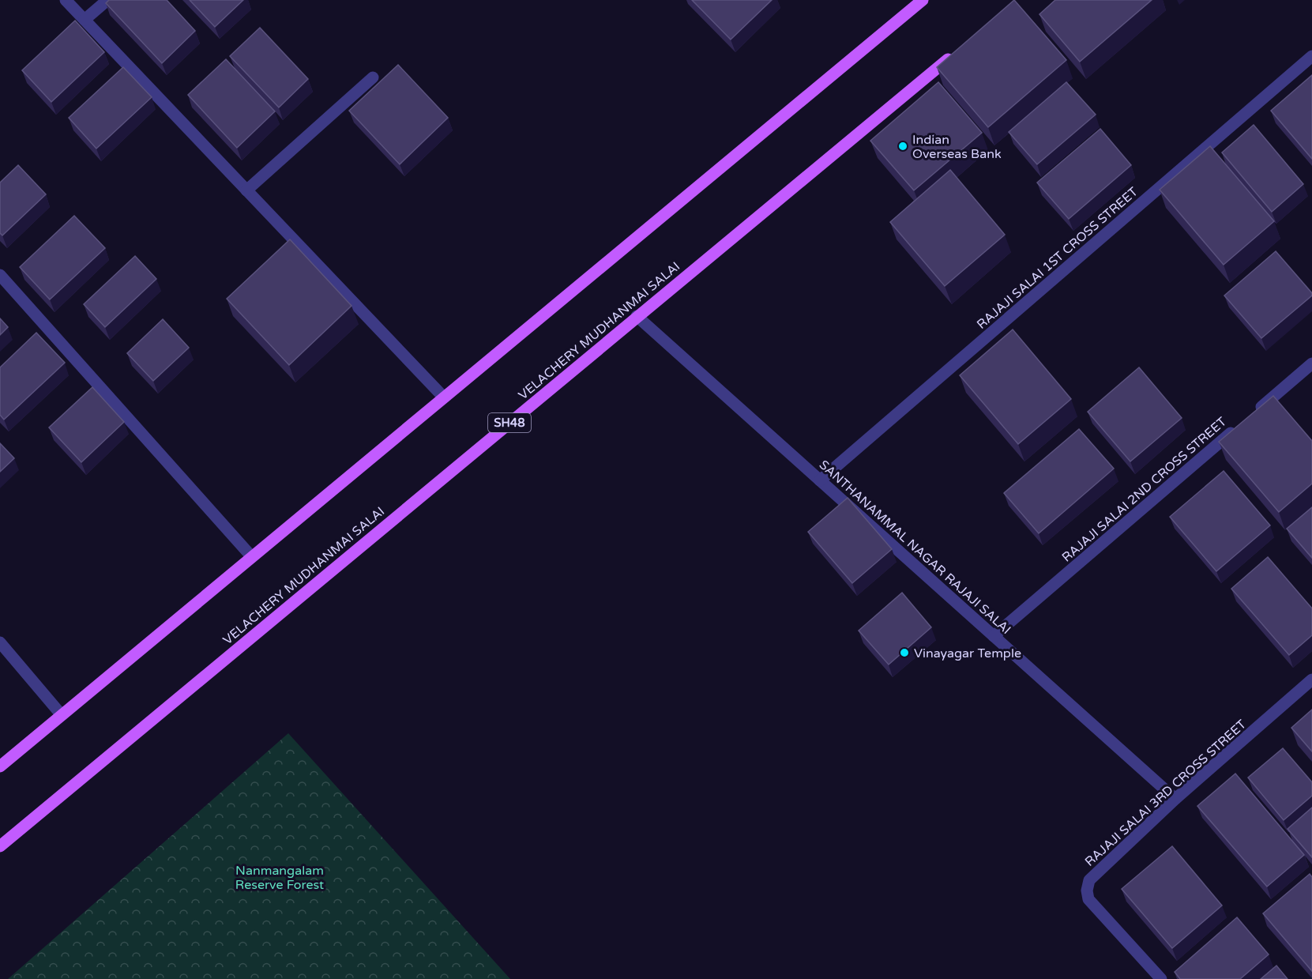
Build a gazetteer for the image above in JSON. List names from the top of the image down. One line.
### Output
{"streets":{"main road":["VELACHERY MUDHANMAI SALAI","SH48"],"street":["RAJAJI SALAI 1ST CROSS STREET","RAJAJI SALAI 2ND CROSS STREET","SANTHANAMMAL NAGAR RAJAJI SALAI","RAJAJI SALAI 3RD CROSS STREET"]},"crossings":[["RAJAJI SALAI 1ST CROSS STREET","SANTHANAMMAL NAGAR RAJAJI SALAI"],["VELACHERY MUDHANMAI SALAI","SANTHANAMMAL NAGAR RAJAJI SALAI"],["RAJAJI SALAI 2ND CROSS STREET","SANTHANAMMAL NAGAR RAJAJI SALAI"],["SANTHANAMMAL NAGAR RAJAJI SALAI","RAJAJI SALAI 3RD CROSS STREET"]],"parks":["Nanmangalam Reserve Forest"],"places":["Indian Overseas Bank","Vinayagar Temple"]}
